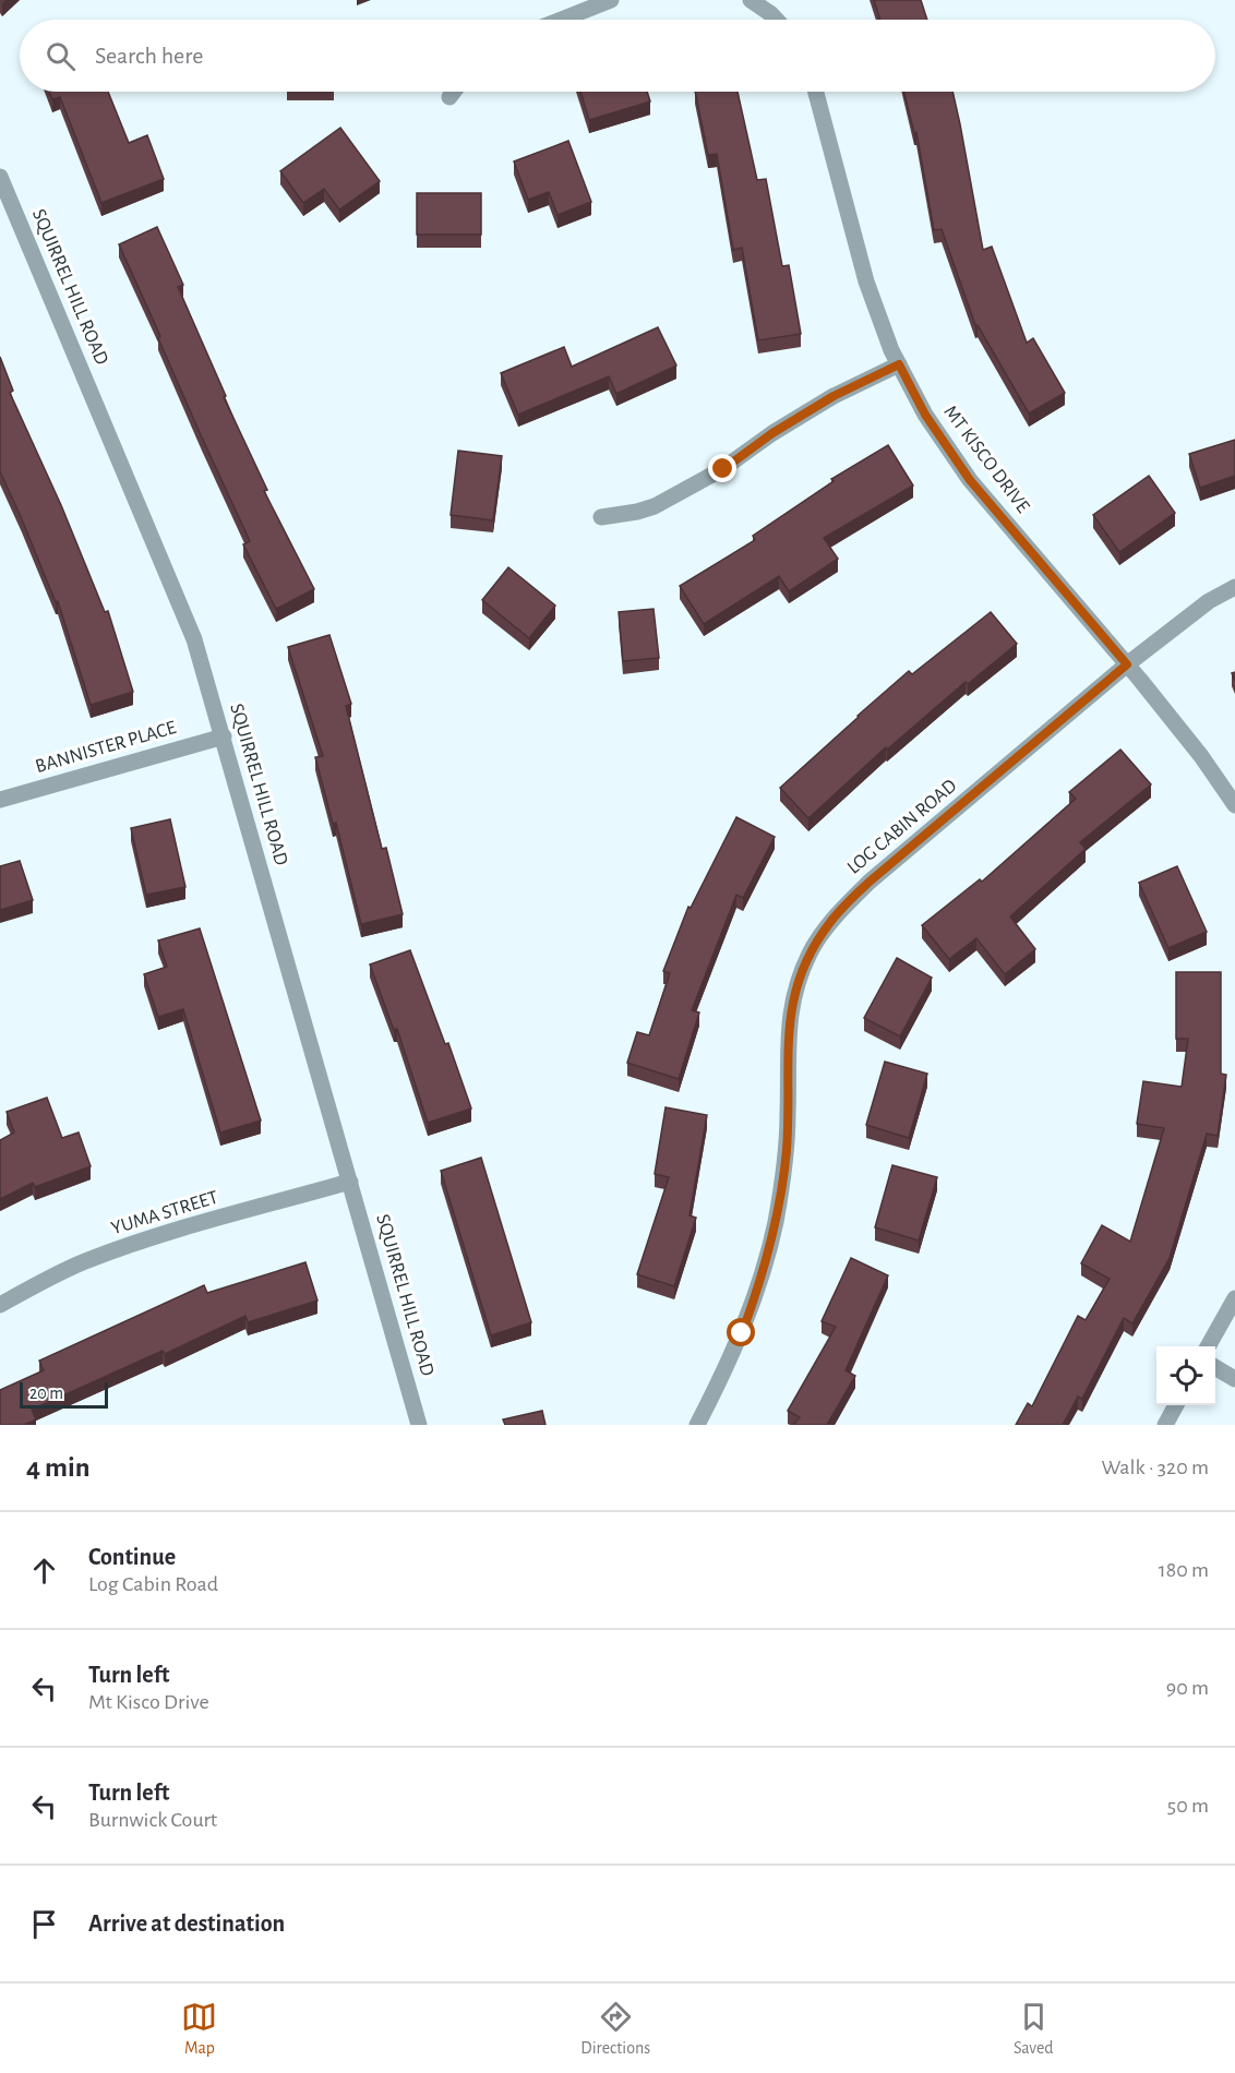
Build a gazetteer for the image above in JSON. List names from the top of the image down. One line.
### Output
{"streets":{"street":["SQUIRREL HILL ROAD","MT KISCO DRIVE","BANNISTER PLACE","LOG CABIN ROAD","YUMA STREET"]},"crossings":[["SQUIRREL HILL ROAD","BANNISTER PLACE"],["SQUIRREL HILL ROAD","YUMA STREET"],["MT KISCO DRIVE","LOG CABIN ROAD"]],"scale_bar":"20 m","page":{"search":"Search here","scale":"20 m","heading":["4 min","Walk · 320 m"],"list":[["Continue","Log Cabin Road","180 m"],["Turn left","Mt Kisco Drive","90 m"],["Turn left","Burnwick Court","50 m"],"Arrive at destination"],"nav":["Map","Directions","Saved"]}}
